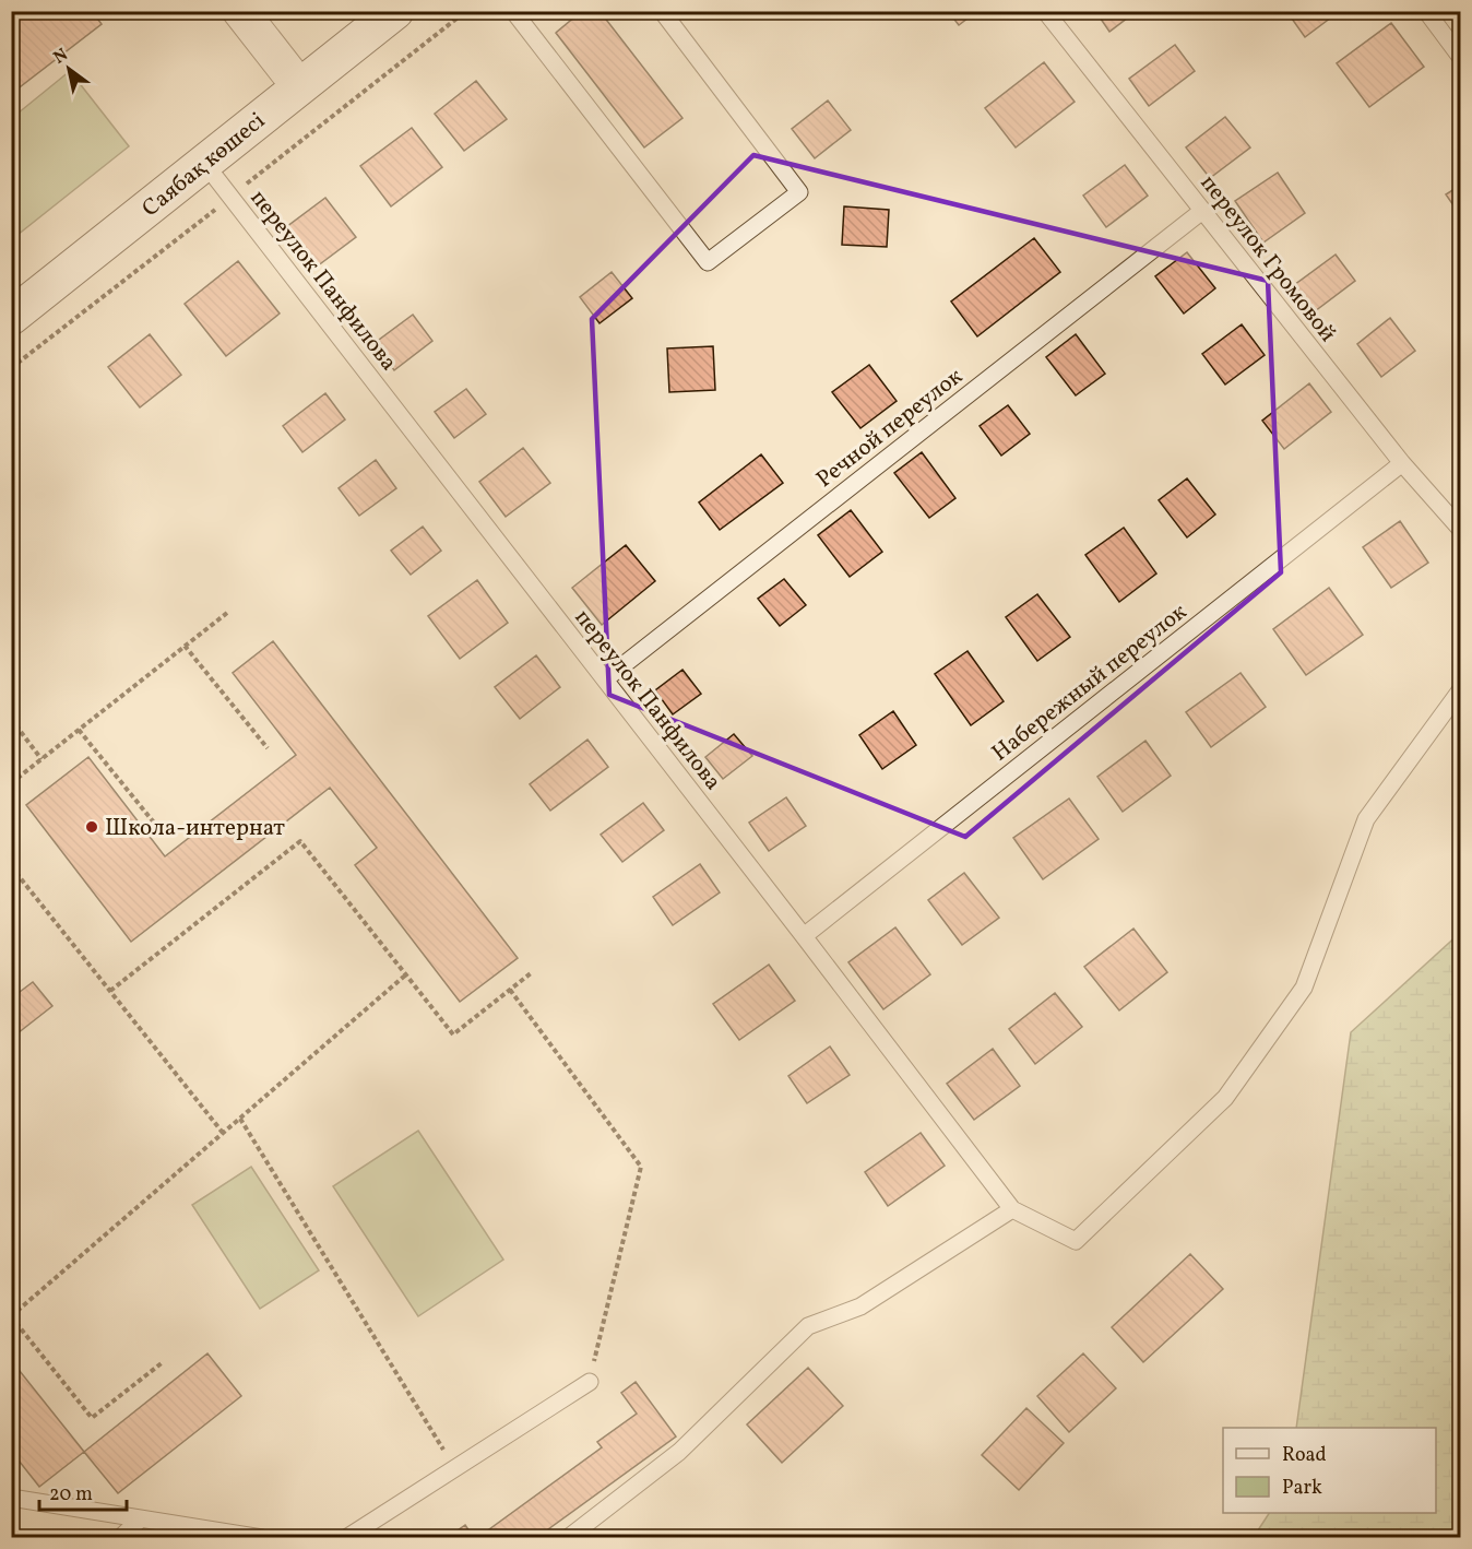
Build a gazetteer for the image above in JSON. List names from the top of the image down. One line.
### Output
{"streets":{"street":["Саябақ көшесі"],"lane":["переулок Громовой","переулок Панфилова","Речной переулок","Набережный переулок"]},"crossings":[["Саябақ көшесі","переулок Панфилова"],["переулок Громовой","Речной переулок"],["переулок Громовой","Набережный переулок"],["переулок Панфилова","Речной переулок"],["переулок Панфилова","Набережный переулок"]],"places":["Школа-интернат"],"legend":["Road","Park"],"scale_bar":"20 m","north":"top left"}
